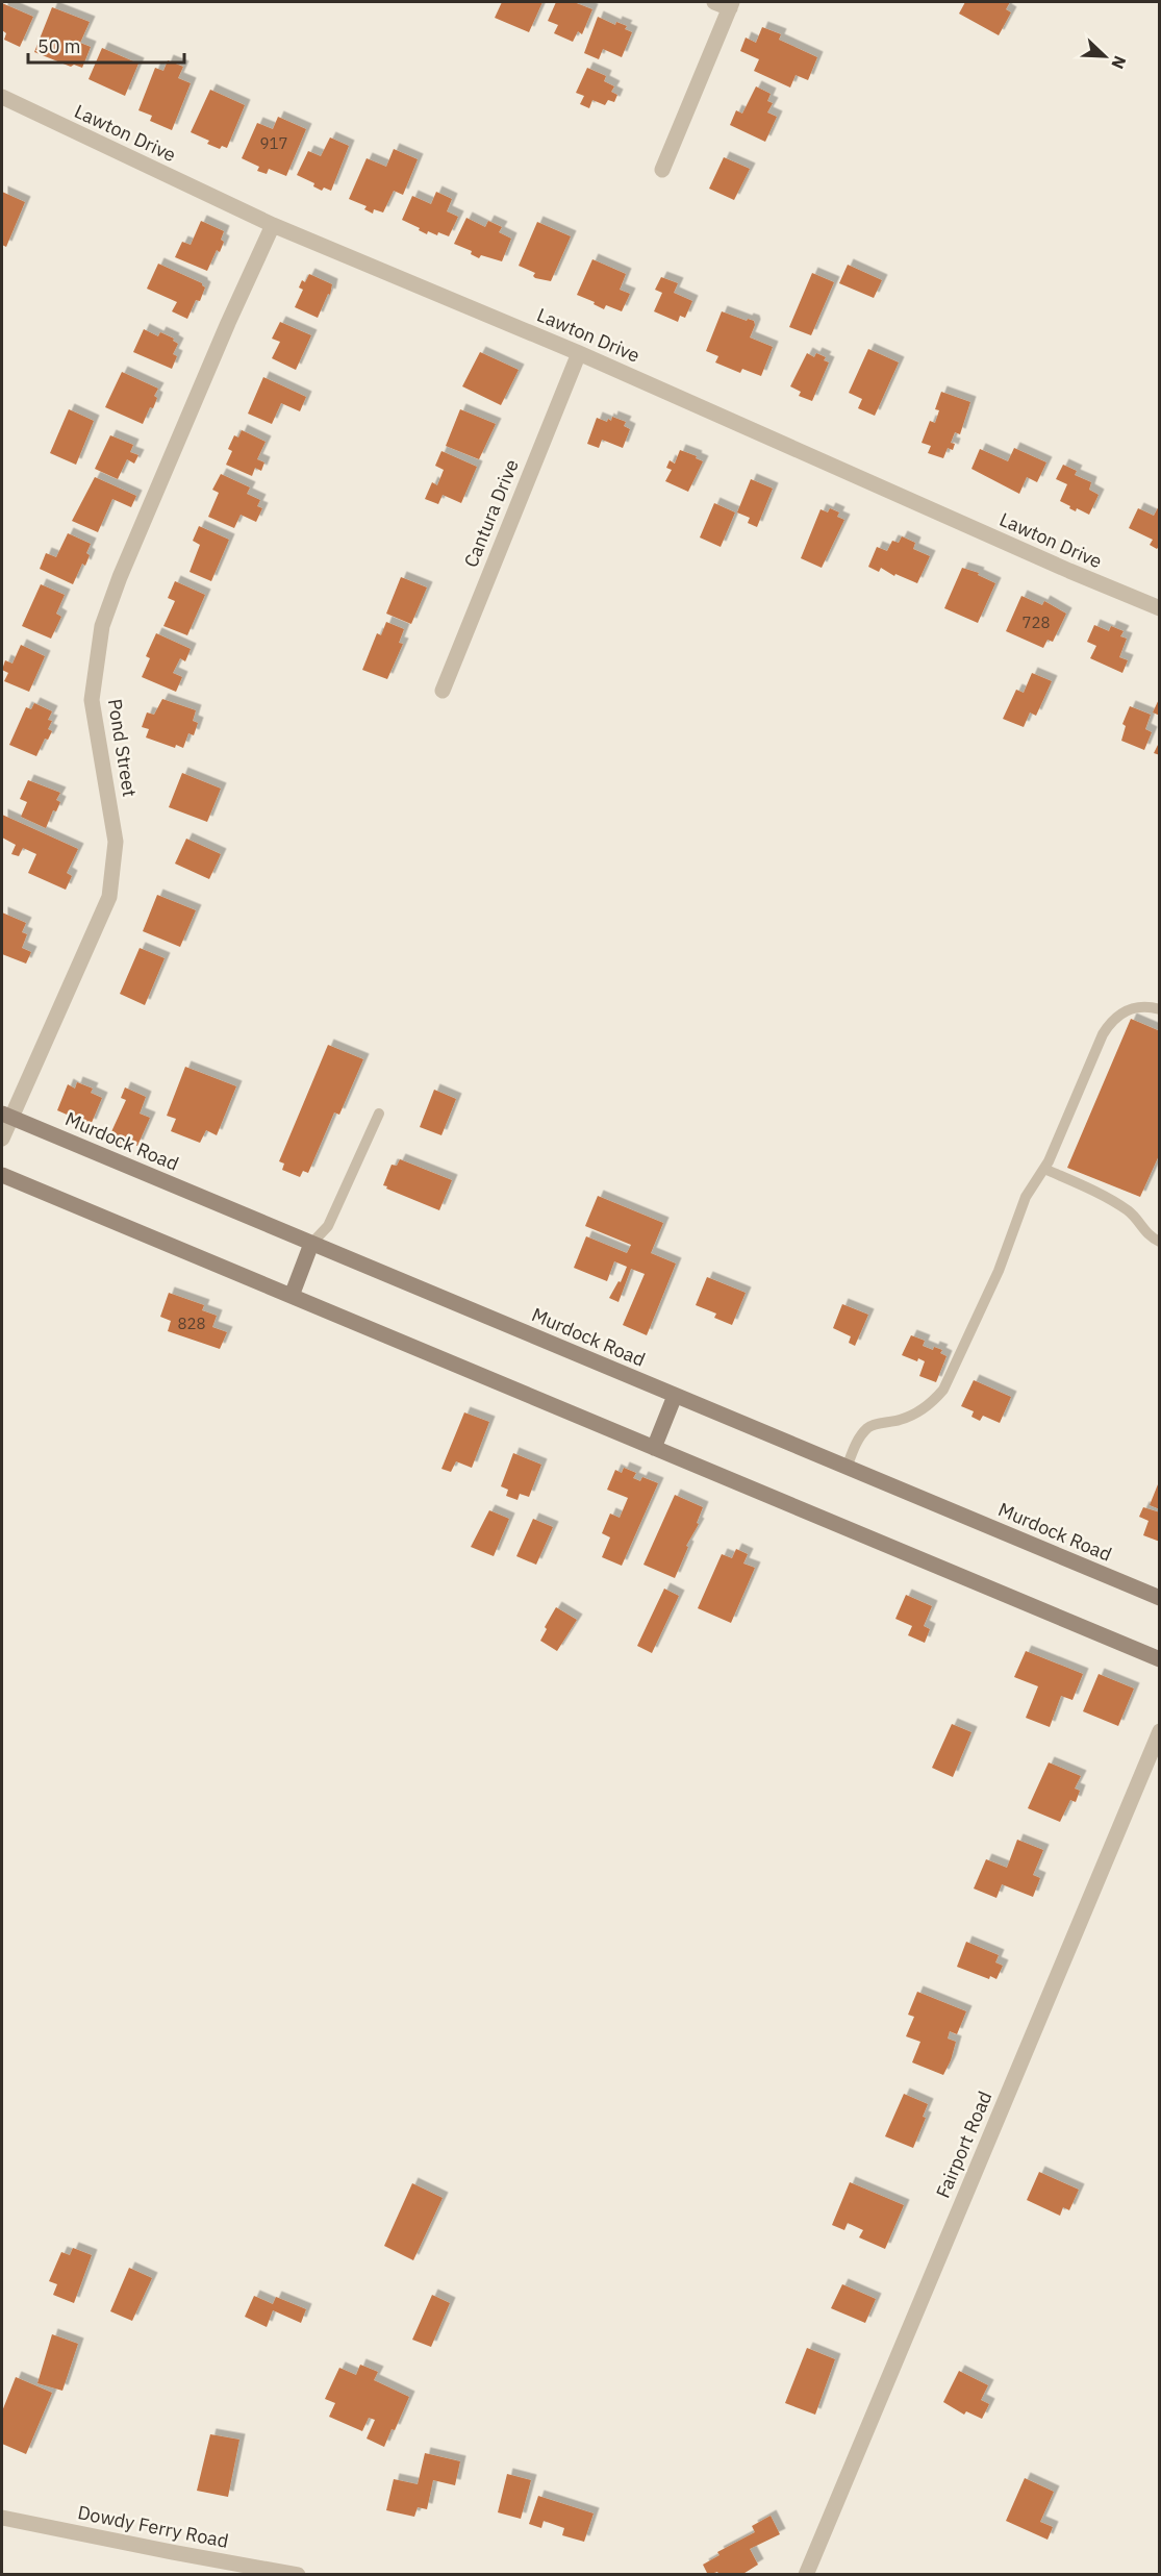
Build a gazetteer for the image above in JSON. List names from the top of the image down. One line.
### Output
{"streets":{"main road":["Murdock Road"],"street":["Lawton Drive","Cantura Drive","Pond Street","Fairport Road","Dowdy Ferry Road"]},"crossings":[["Lawton Drive","Cantura Drive"],["Lawton Drive","Pond Street"],["Pond Street","Murdock Road"]],"house_numbers":["917","728","828"],"scale_bar":"50 m","north":"bottom right"}
